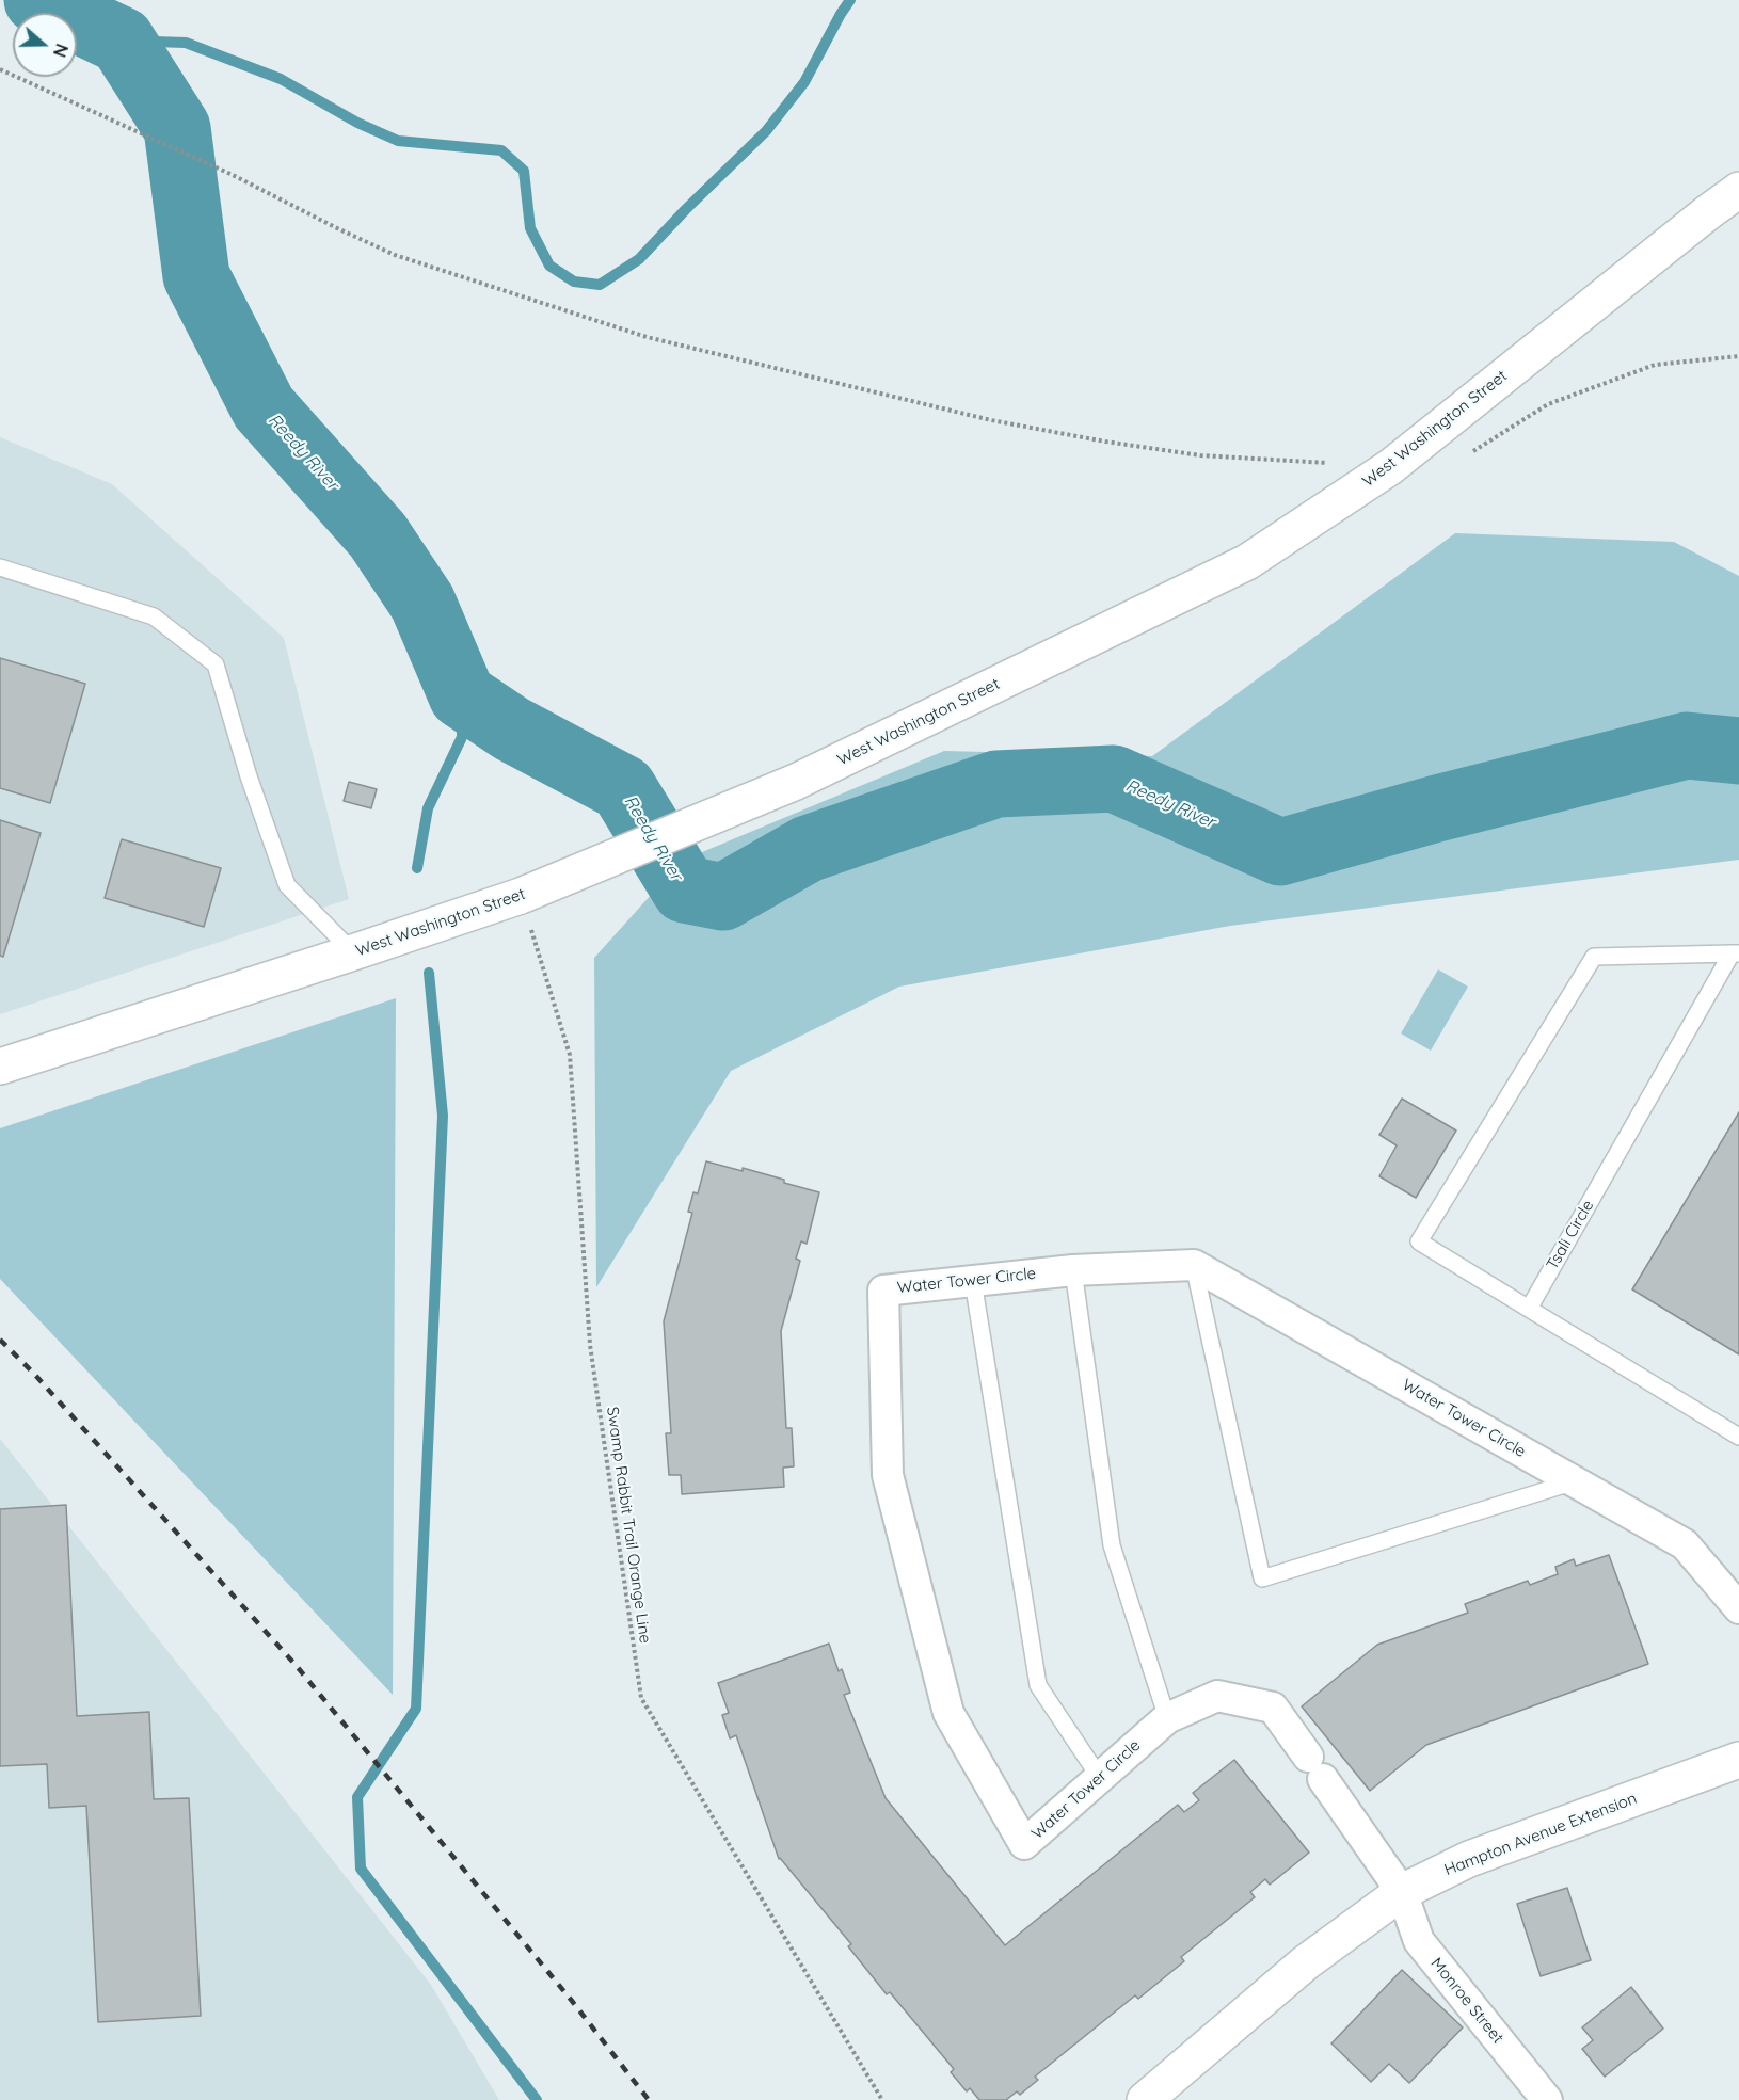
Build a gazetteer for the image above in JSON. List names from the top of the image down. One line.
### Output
{"streets":{"street":["West Washington Street","Water Tower Circle","Hampton Avenue Extension","Monroe Street"],"lane":["Tsali Circle"],"path":["Swamp Rabbit Trail Orange Line"]},"crossings":[["West Washington Street","Swamp Rabbit Trail Orange Line"],["Water Tower Circle","Hampton Avenue Extension"],["Water Tower Circle","Monroe Street"],["Hampton Avenue Extension","Monroe Street"]],"water":["Reedy River"],"north":"right"}
